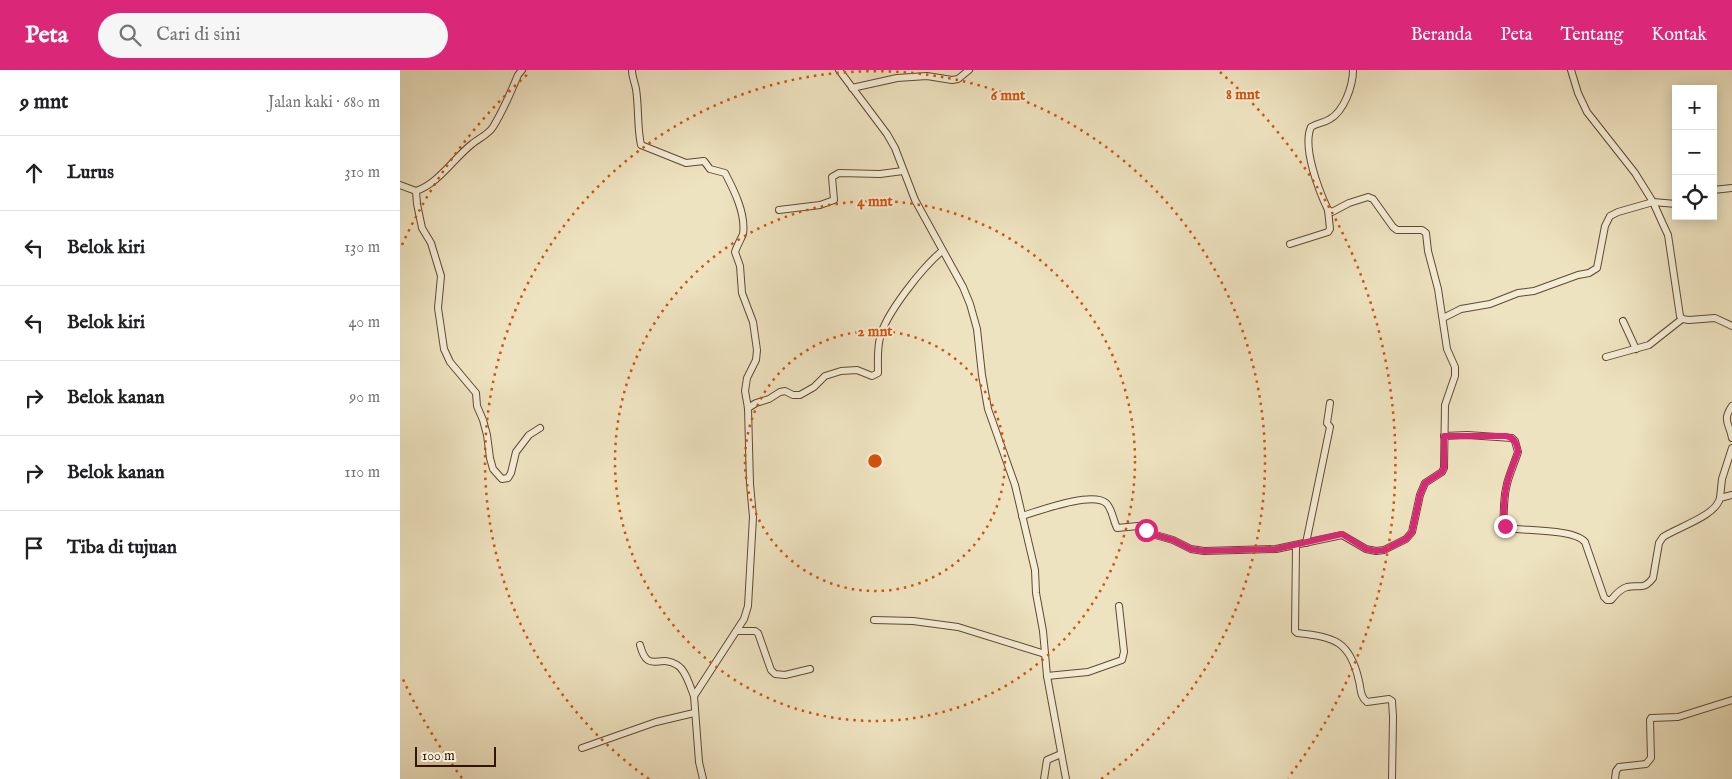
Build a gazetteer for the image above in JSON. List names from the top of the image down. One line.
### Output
{"scale_bar":"100 m","page":{"header":"Peta","search":"Cari di sini","nav":["Beranda","Peta","Tentang","Kontak"],"heading":["9 mnt","Jalan kaki · 680 m"],"map_buttons":["+","−"],"list":[["Lurus","310 m"],["Belok kiri","130 m"],["Belok kiri","40 m"],["Belok kanan","90 m"],["Belok kanan","110 m"],"Tiba di tujuan"],"scale":"100 m"},"rings":["8 mnt","6 mnt","4 mnt","2 mnt"]}
